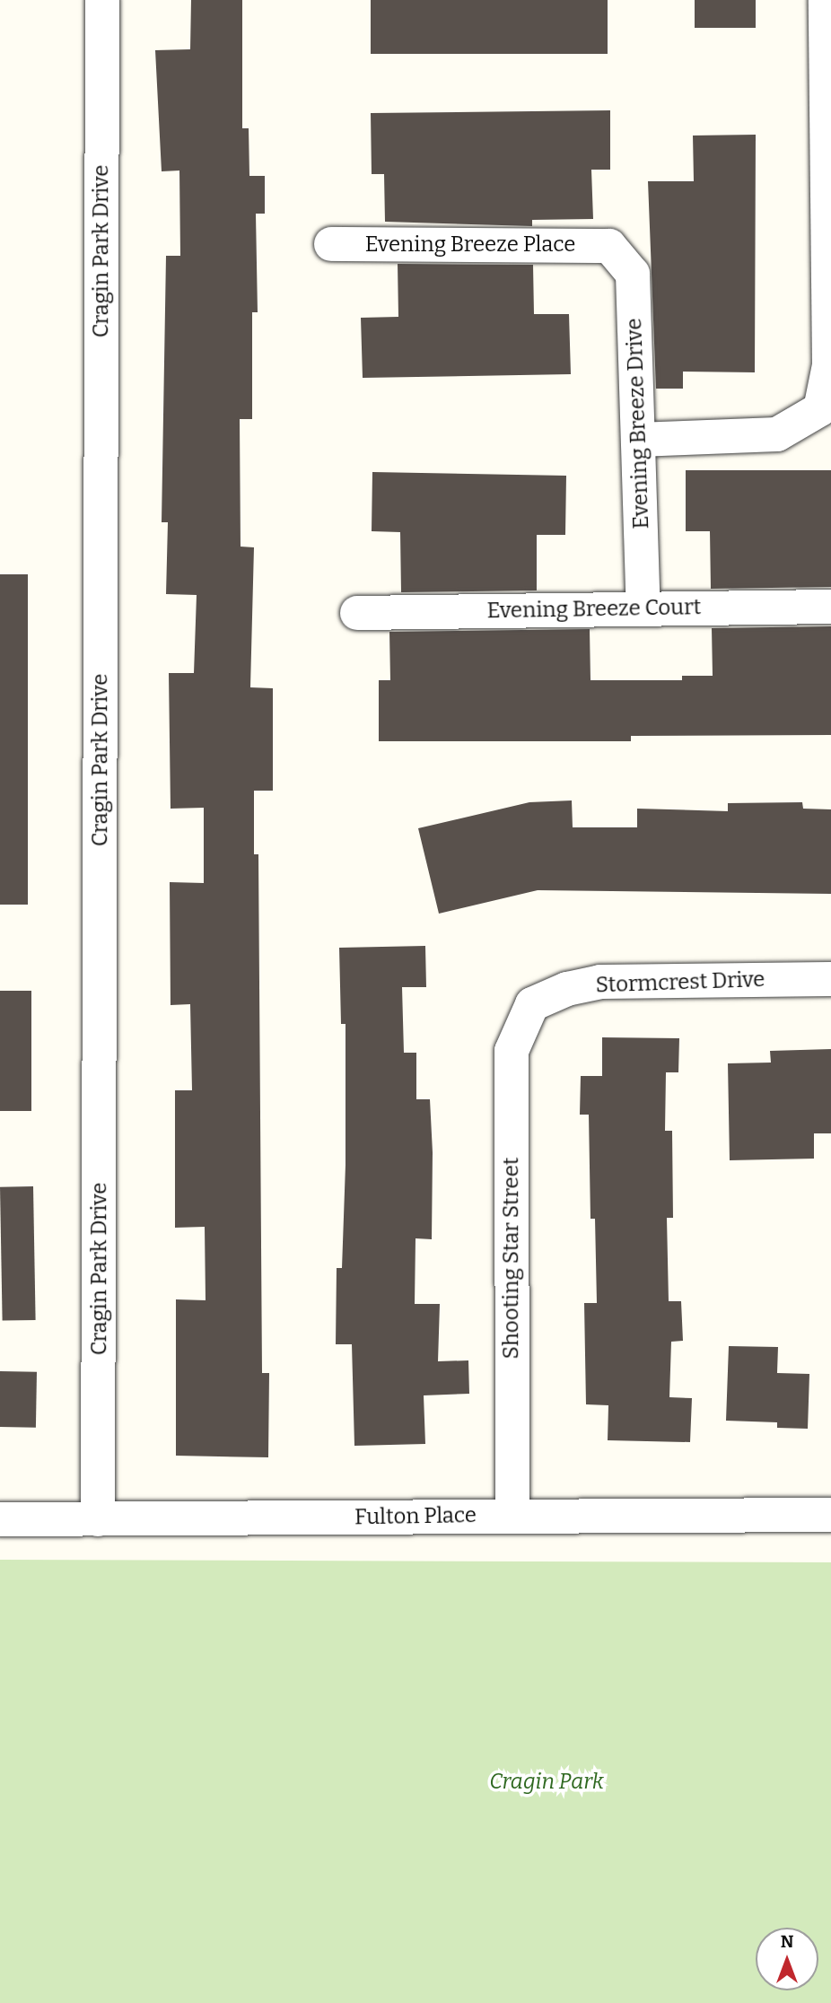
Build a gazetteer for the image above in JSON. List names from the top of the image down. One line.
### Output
{"streets":{"street":["Evening Breeze Place","Cragin Park Drive","Evening Breeze Drive","Evening Breeze Court","Stormcrest Drive","Shooting Star Street","Fulton Place"]},"crossings":[["Evening Breeze Place","Evening Breeze Drive"],["Cragin Park Drive","Fulton Place"],["Evening Breeze Drive","Evening Breeze Court"],["Stormcrest Drive","Shooting Star Street"],["Shooting Star Street","Fulton Place"]],"parks":["Cragin Park"],"north":"top"}
